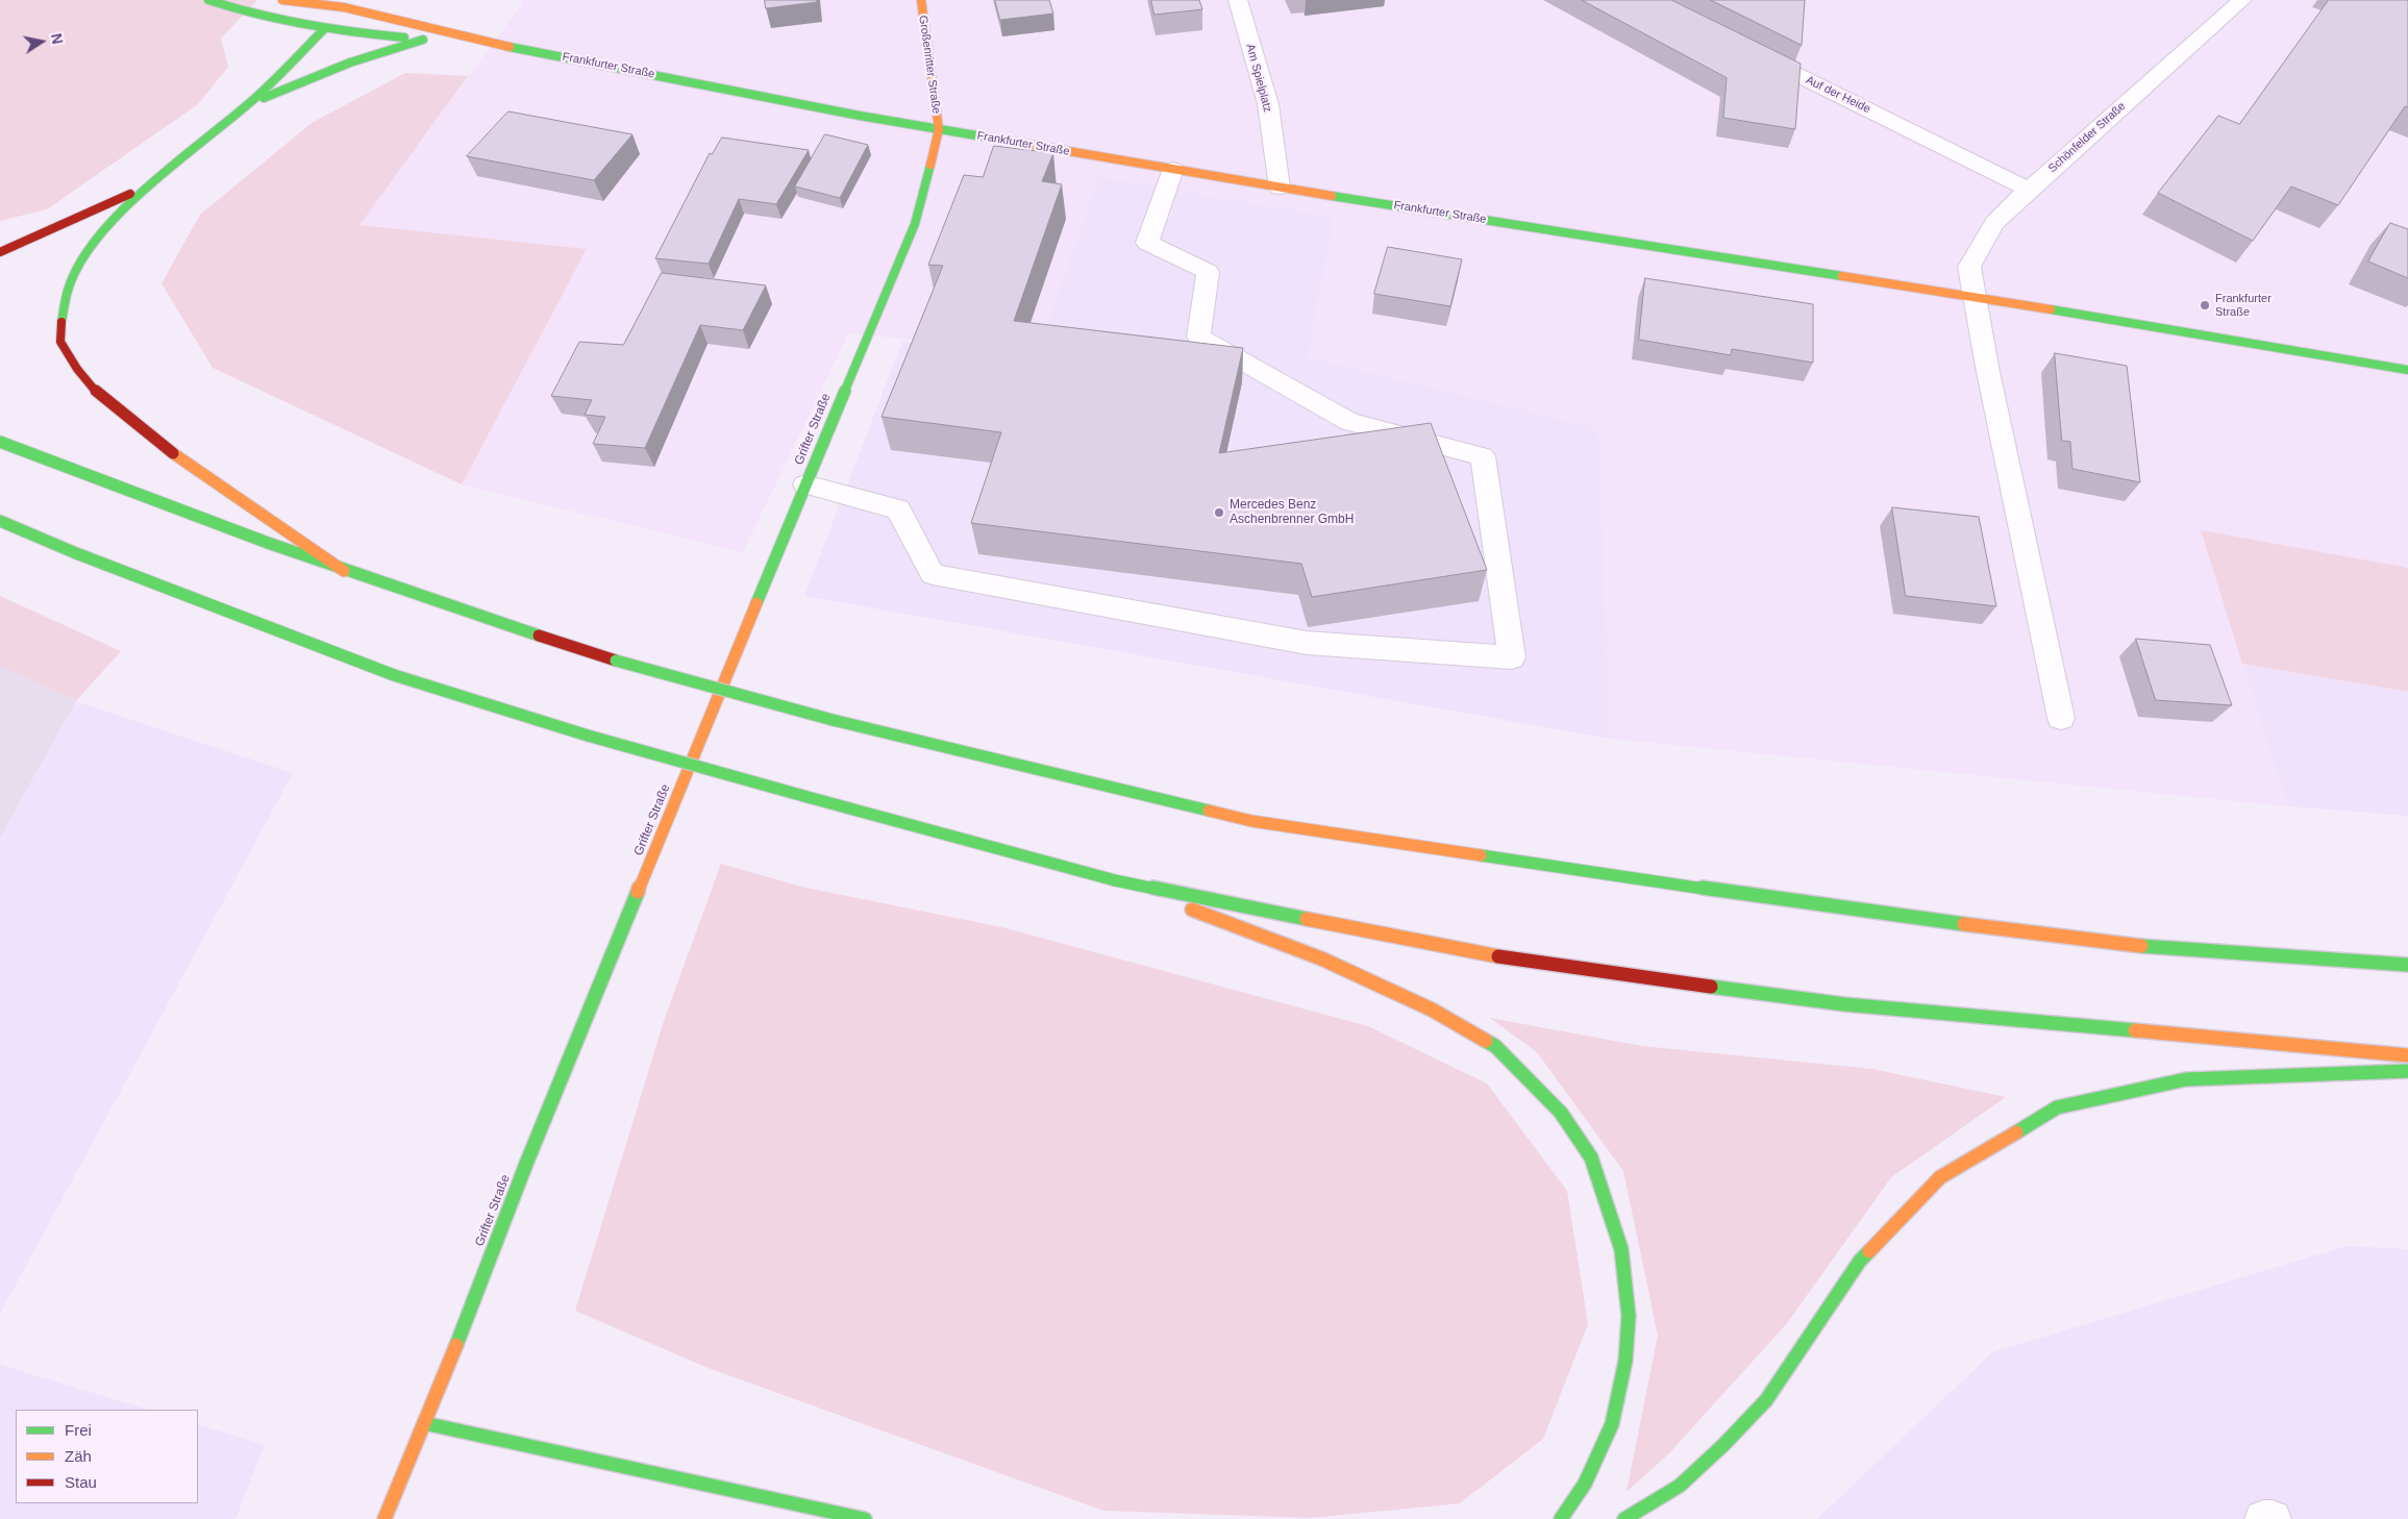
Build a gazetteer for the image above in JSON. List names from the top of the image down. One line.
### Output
{"streets":{"main road":["Großenritter Straße","Frankfurter Straße","Grifter Straße"],"street":["Am Spielplatz","Auf der Heide","Schönfelder Straße"]},"crossings":[["Großenritter Straße","Frankfurter Straße"],["Großenritter Straße","Grifter Straße"],["Frankfurter Straße","Am Spielplatz"],["Frankfurter Straße","Schönfelder Straße"],["Frankfurter Straße","Grifter Straße"],["Auf der Heide","Schönfelder Straße"]],"places":["Frankfurter Straße","Mercedes Benz Aschenbrenner GmbH"],"legend":["Frei","Zäh","Stau"],"north":"right"}
